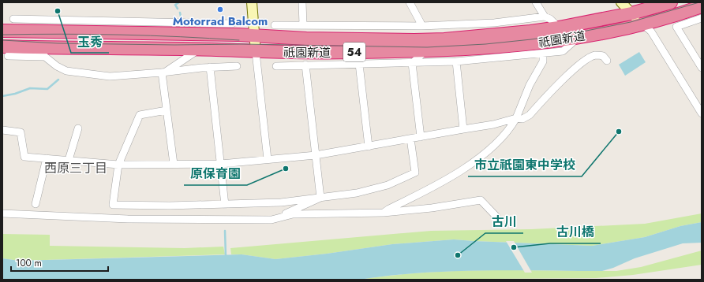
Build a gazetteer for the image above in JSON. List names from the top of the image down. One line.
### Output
{"streets":{"highway":["祇園新道","54"]},"districts":["西原三丁目"],"places":["Motorrad Balcom","玉秀","市立祇園東中学校","原保育園","古川橋","古川"],"scale_bar":"100 m"}
